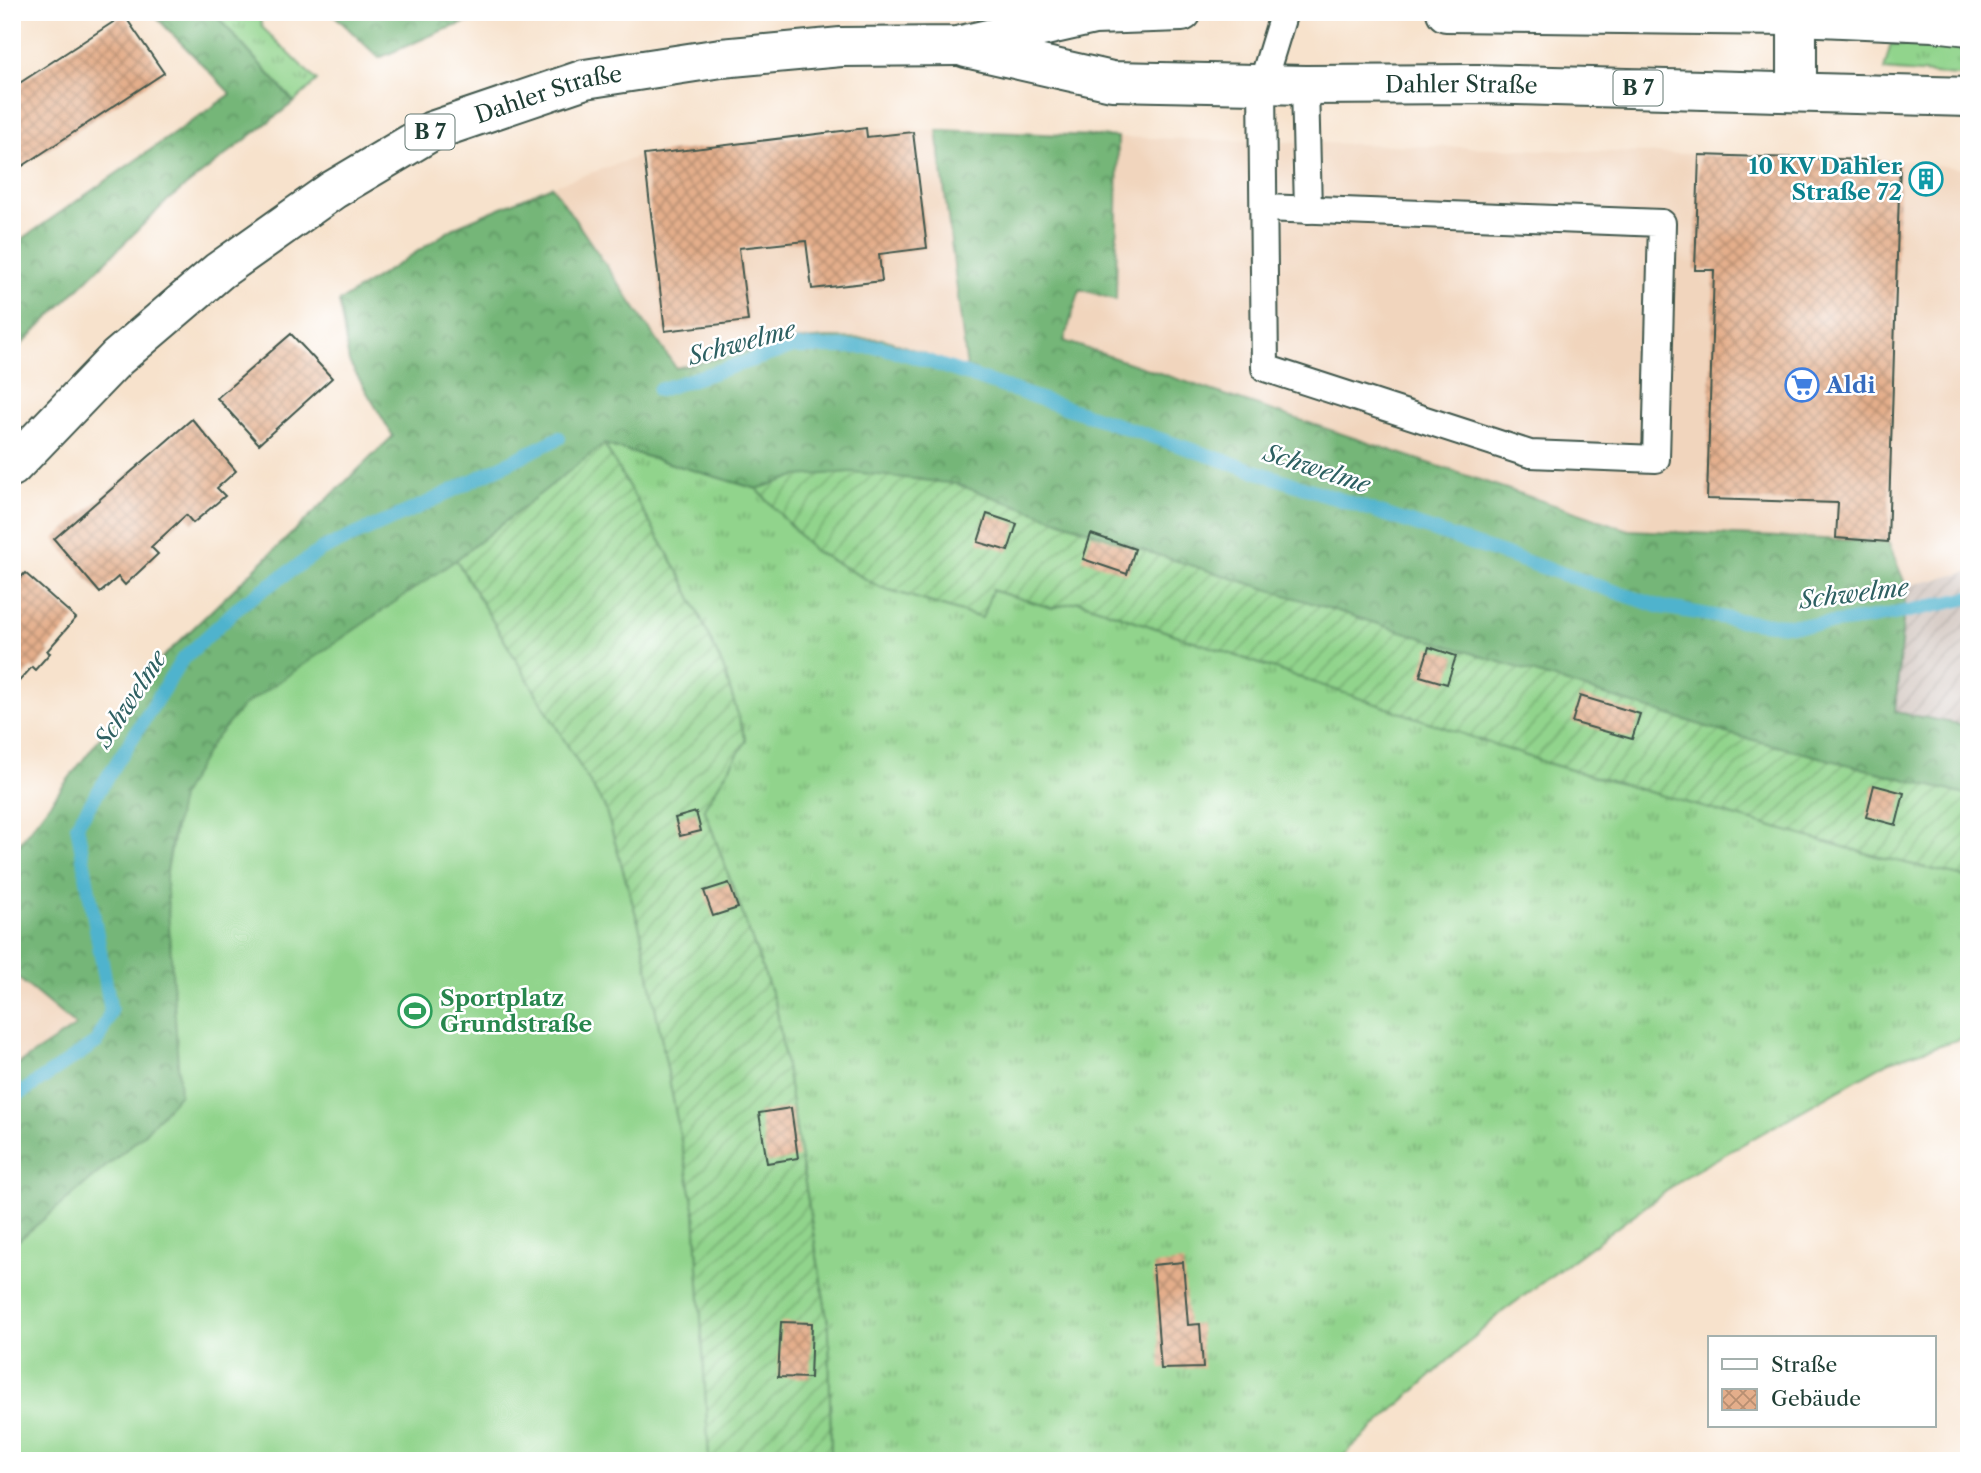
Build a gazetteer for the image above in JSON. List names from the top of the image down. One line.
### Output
{"streets":{"main road":["Dahler Straße","B 7"]},"water":["Schwelme"],"places":{"building":["10 KV Dahler Straße 72"],"supermarket":["Aldi"],"sports":["Sportplatz Grundstraße"]},"legend":["Straße","Gebäude"]}
